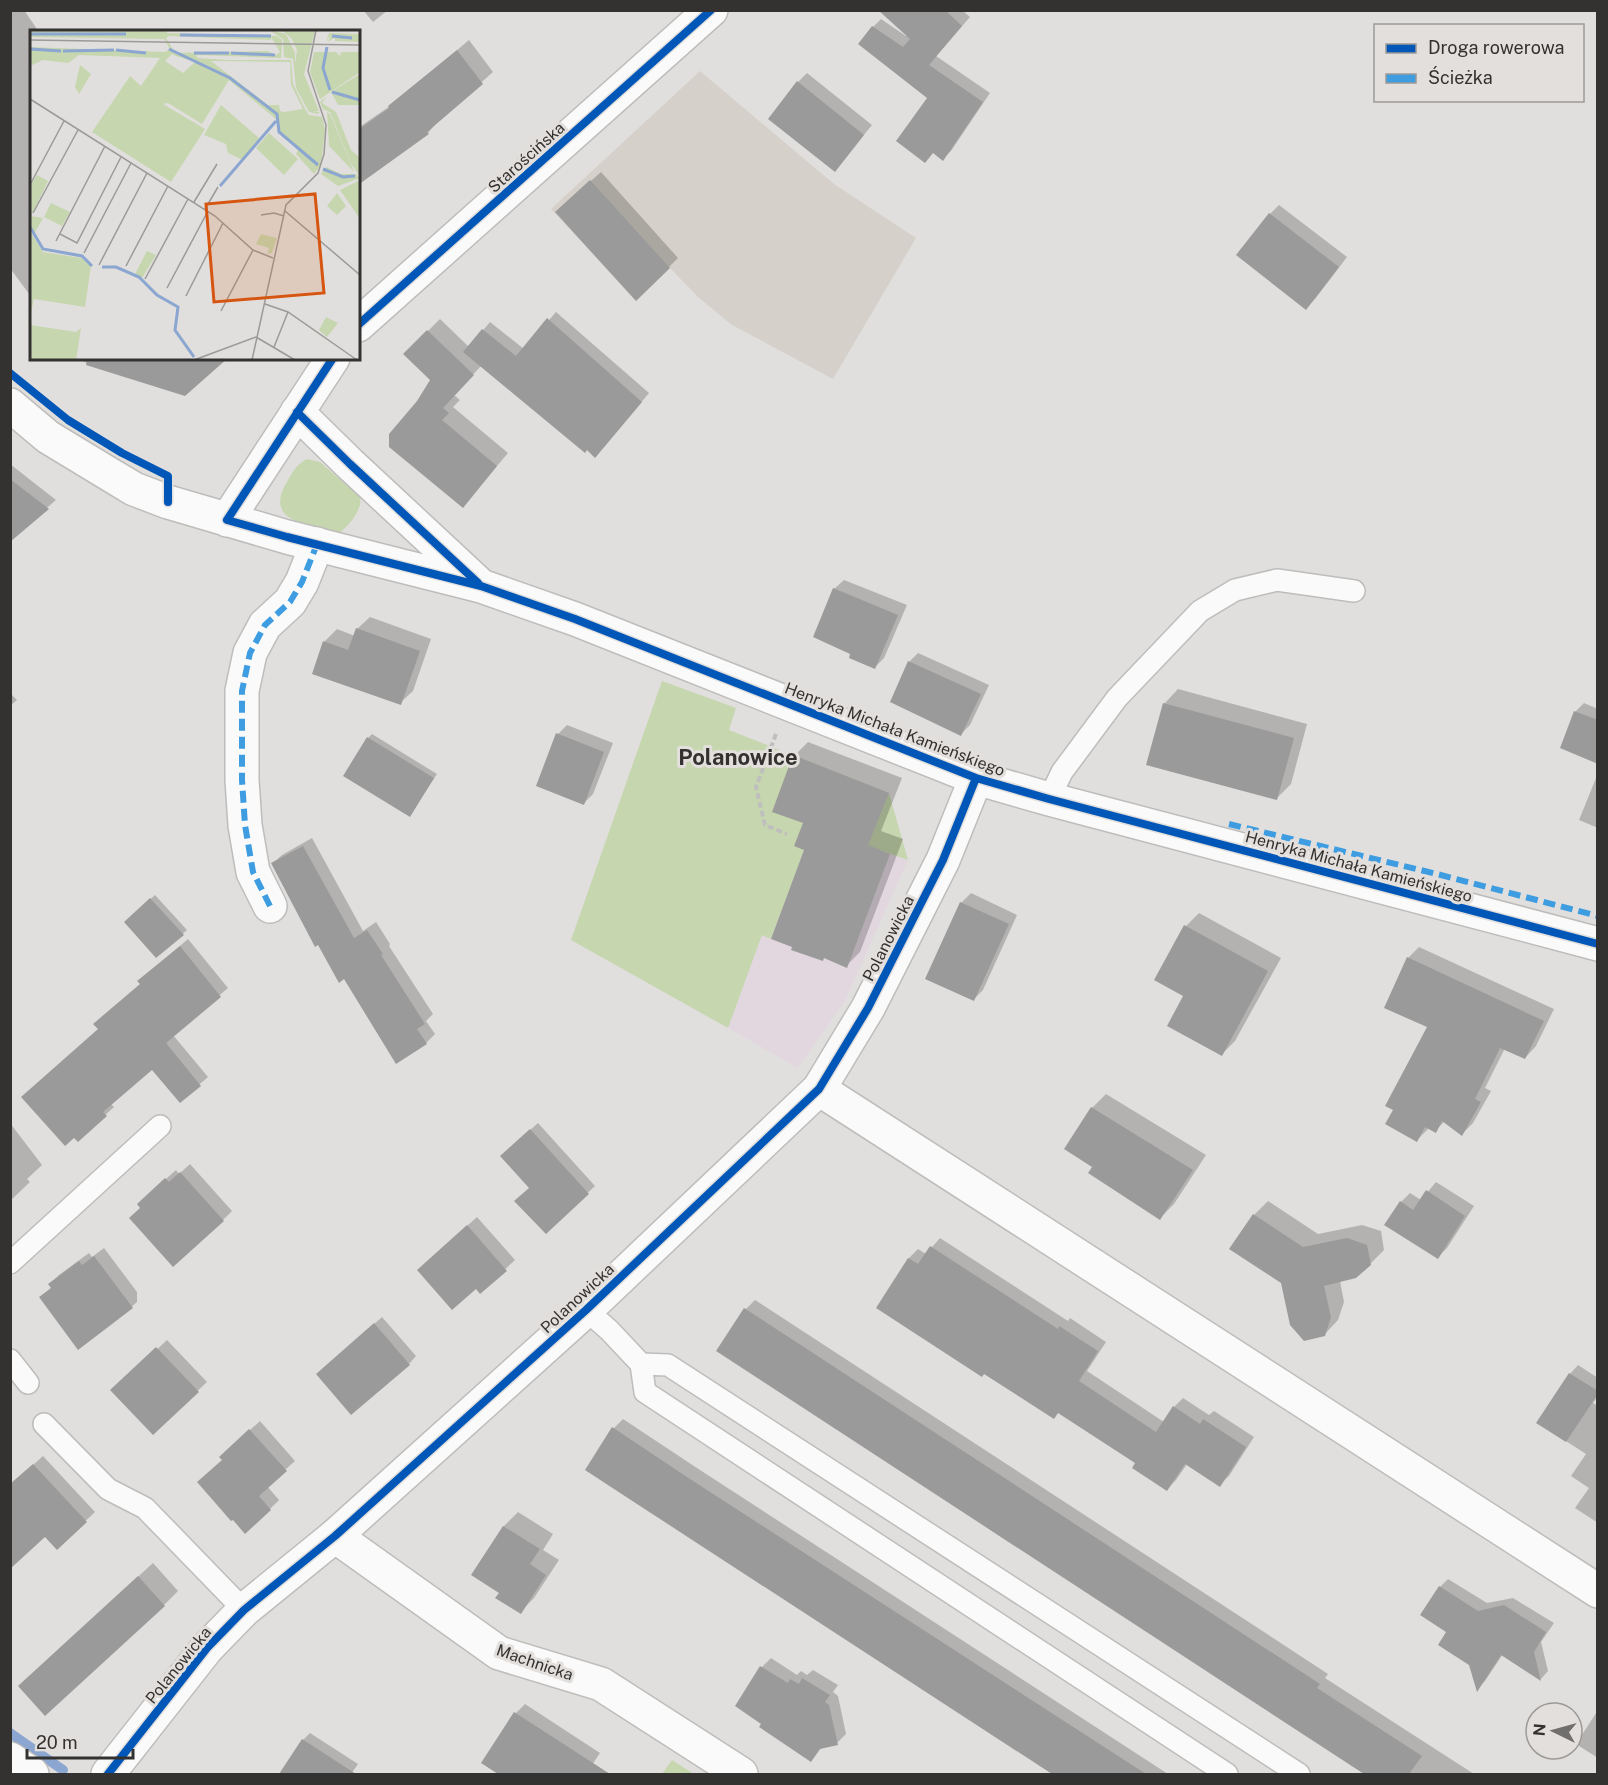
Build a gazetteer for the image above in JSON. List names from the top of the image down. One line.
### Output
{"streets":{"street":["Starościńska","Henryka Michała Kamieńskiego","Polanowicka","Machnicka"]},"crossings":[["Henryka Michała Kamieńskiego","Polanowicka"],["Polanowicka","Machnicka"]],"districts":["Polanowice"],"legend":["Droga rowerowa","Ścieżka"],"scale_bar":"20 m","north":"left"}
